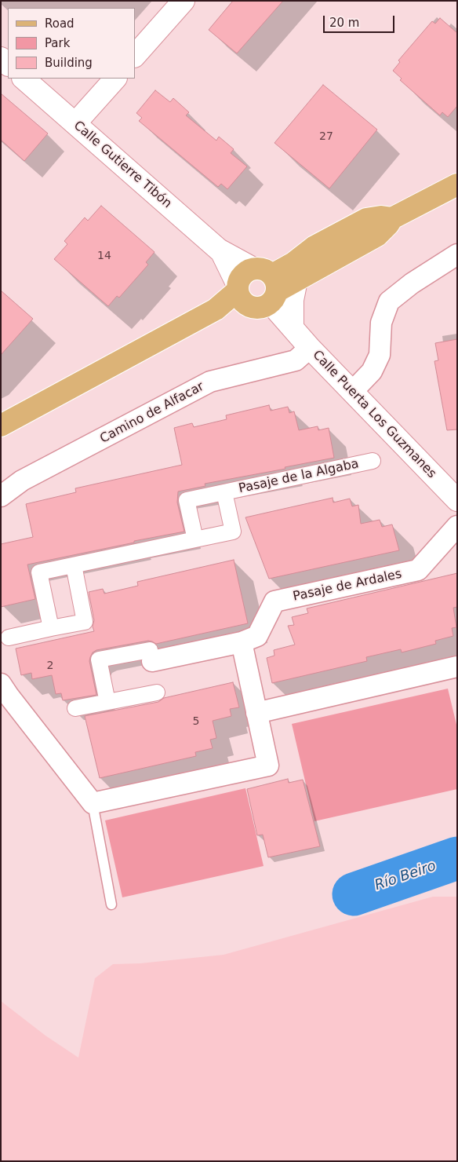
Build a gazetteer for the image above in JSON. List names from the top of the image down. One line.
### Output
{"streets":{"street":["Calle Gutierre Tibón","Camino de Alfacar","Calle Puerta Los Guzmanes","Pasaje de la Algaba","Pasaje de Ardales"]},"crossings":[["Calle Gutierre Tibón","Calle Puerta Los Guzmanes"],["Camino de Alfacar","Calle Puerta Los Guzmanes"]],"water":["Río Beiro"],"house_numbers":["27","14","2","5"],"legend":["Road","Park","Building"],"scale_bar":"20 m"}
